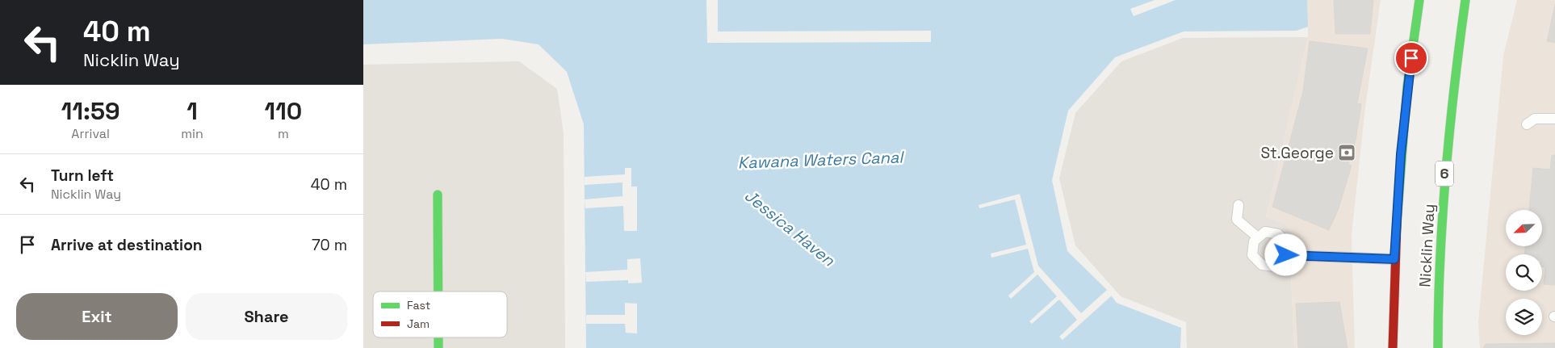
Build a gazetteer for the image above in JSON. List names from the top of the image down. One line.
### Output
{"streets":{"main road":["6","Nicklin Way"]},"water":["Kawana Waters Canal","Jessica Haven"],"places":{"bank":["St.George"]},"legend":["Fast","Jam"],"north":"bottom left","page":{"turn":["40 m","Nicklin Way"],"eta":["11:59","Arrival","1","min","110","m"],"list":[{"name":"Turn left","note":"Nicklin Way","value":"40 m"},{"name":"Arrive at destination","value":"70 m"}],"buttons":["Exit","Share"]}}
